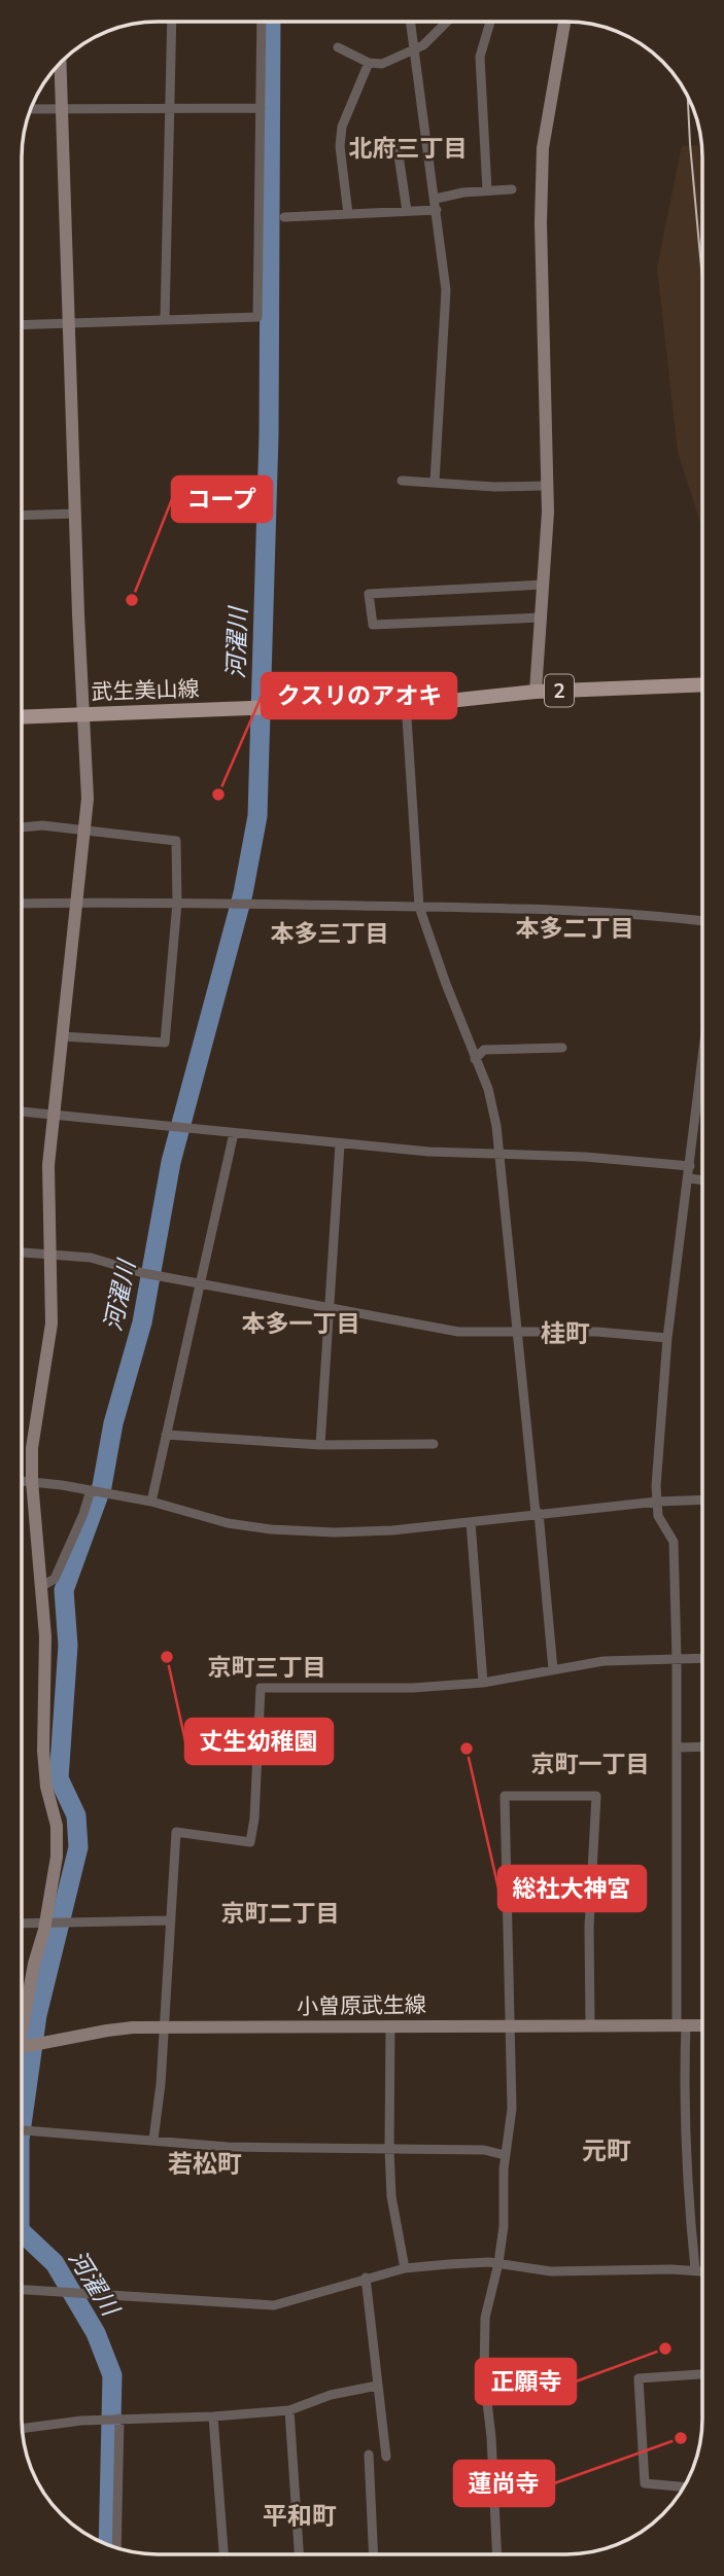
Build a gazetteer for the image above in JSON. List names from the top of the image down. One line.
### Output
{"streets":{"main road":["武生美山線","2"],"street":["小曽原武生線"]},"districts":["北府三丁目","本多二丁目","本多三丁目","本多一丁目","桂町","京町三丁目","京町一丁目","京町二丁目","元町","若松町","平和町"],"water":["河濯川"],"places":["コープ","クスリのアオキ","丈生幼稚園","総社大神宮","正願寺","蓮尚寺"]}
